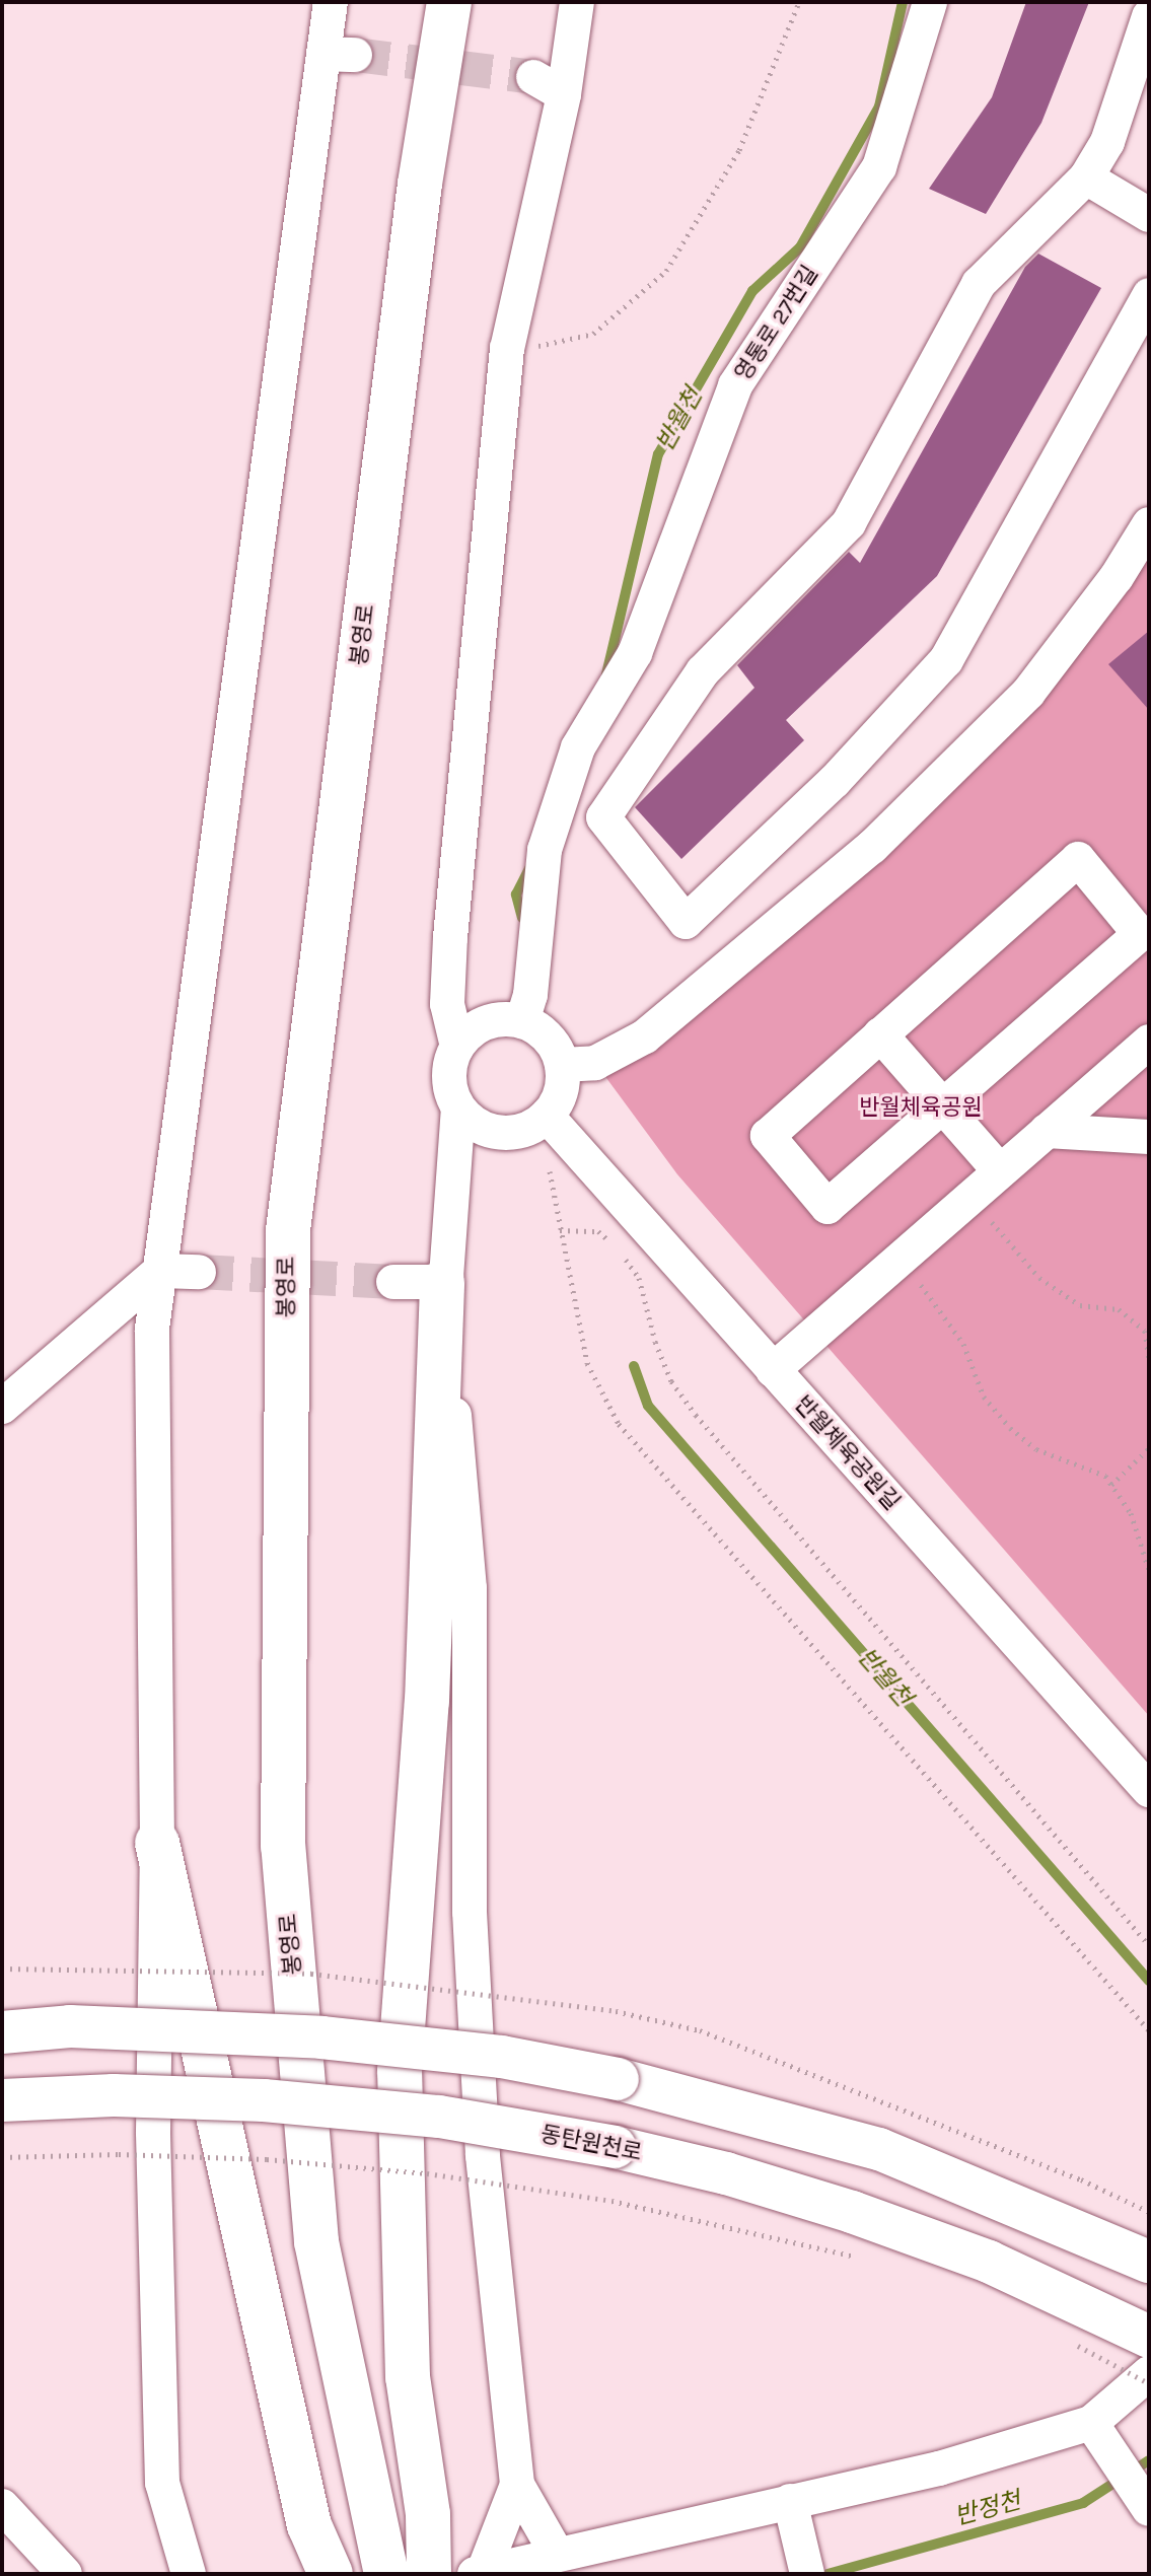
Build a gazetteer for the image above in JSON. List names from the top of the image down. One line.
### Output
{"streets":{"highway":["봉영로"],"main road":["동탄원천로"],"street":["영통로 27번길","반월체육공원길"]},"crossings":[["영통로 27번길","반월체육공원길"]],"water":["반월천","반정천"],"parks":["반월체육공원"]}
